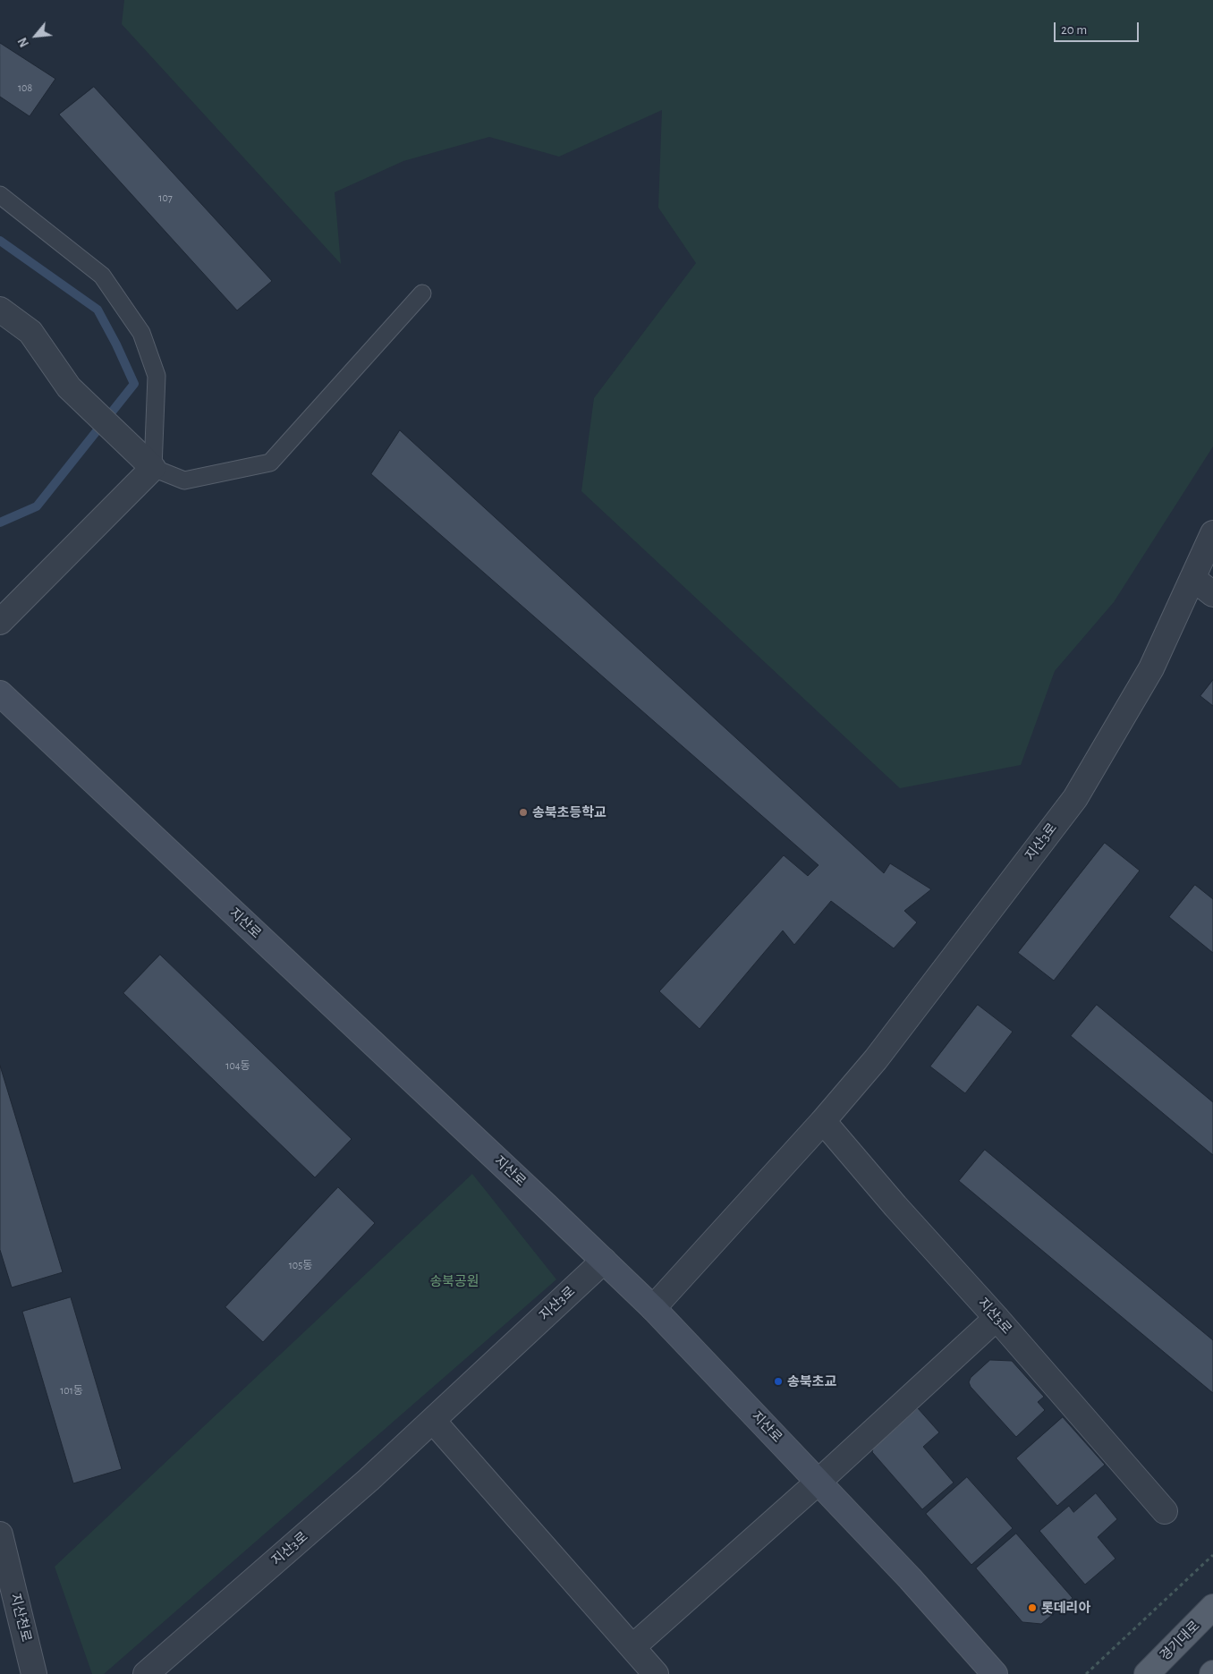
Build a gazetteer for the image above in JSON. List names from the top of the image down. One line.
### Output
{"streets":{"main road":["지산로","경기대로"],"street":["지산3로","지산천로"]},"crossings":[["지산3로","지산로"]],"parks":["송북공원"],"places":["송북초등학교","송북초교","롯데리아"],"house_numbers":["108","107","104동","105동","101동"],"scale_bar":"20 m","north":"bottom left"}
